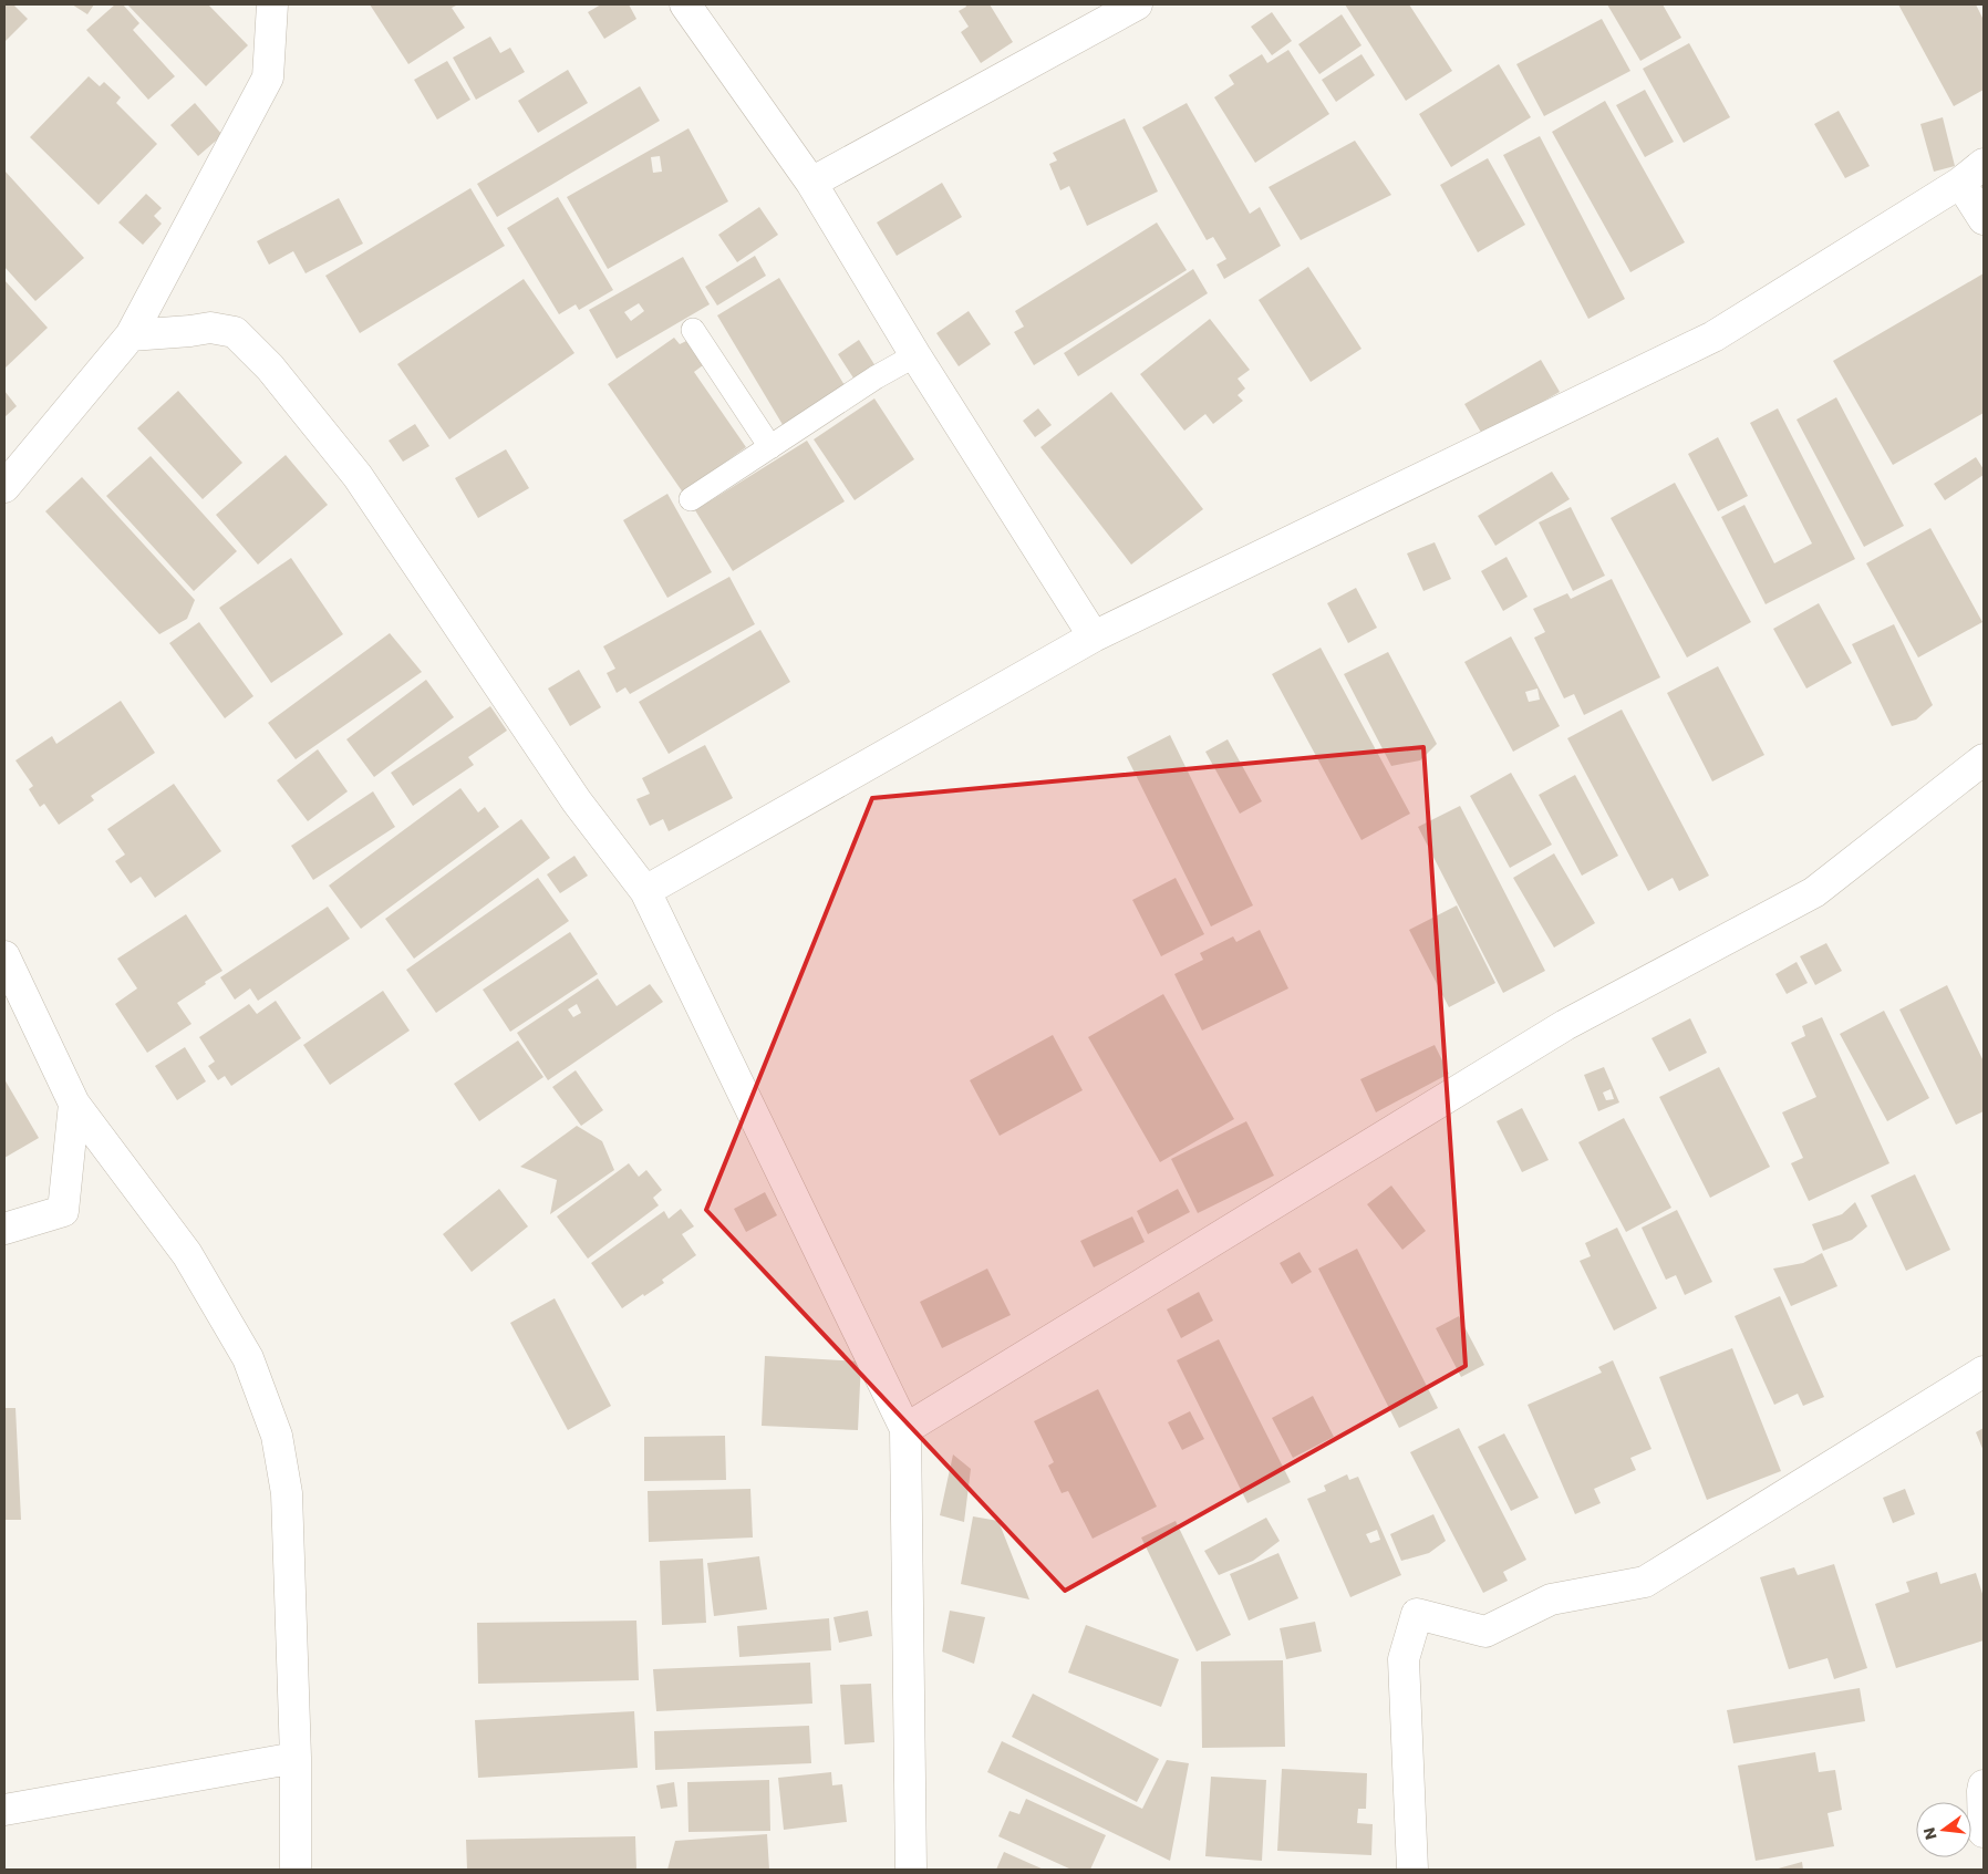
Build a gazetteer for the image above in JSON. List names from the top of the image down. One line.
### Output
{"north":"left"}
